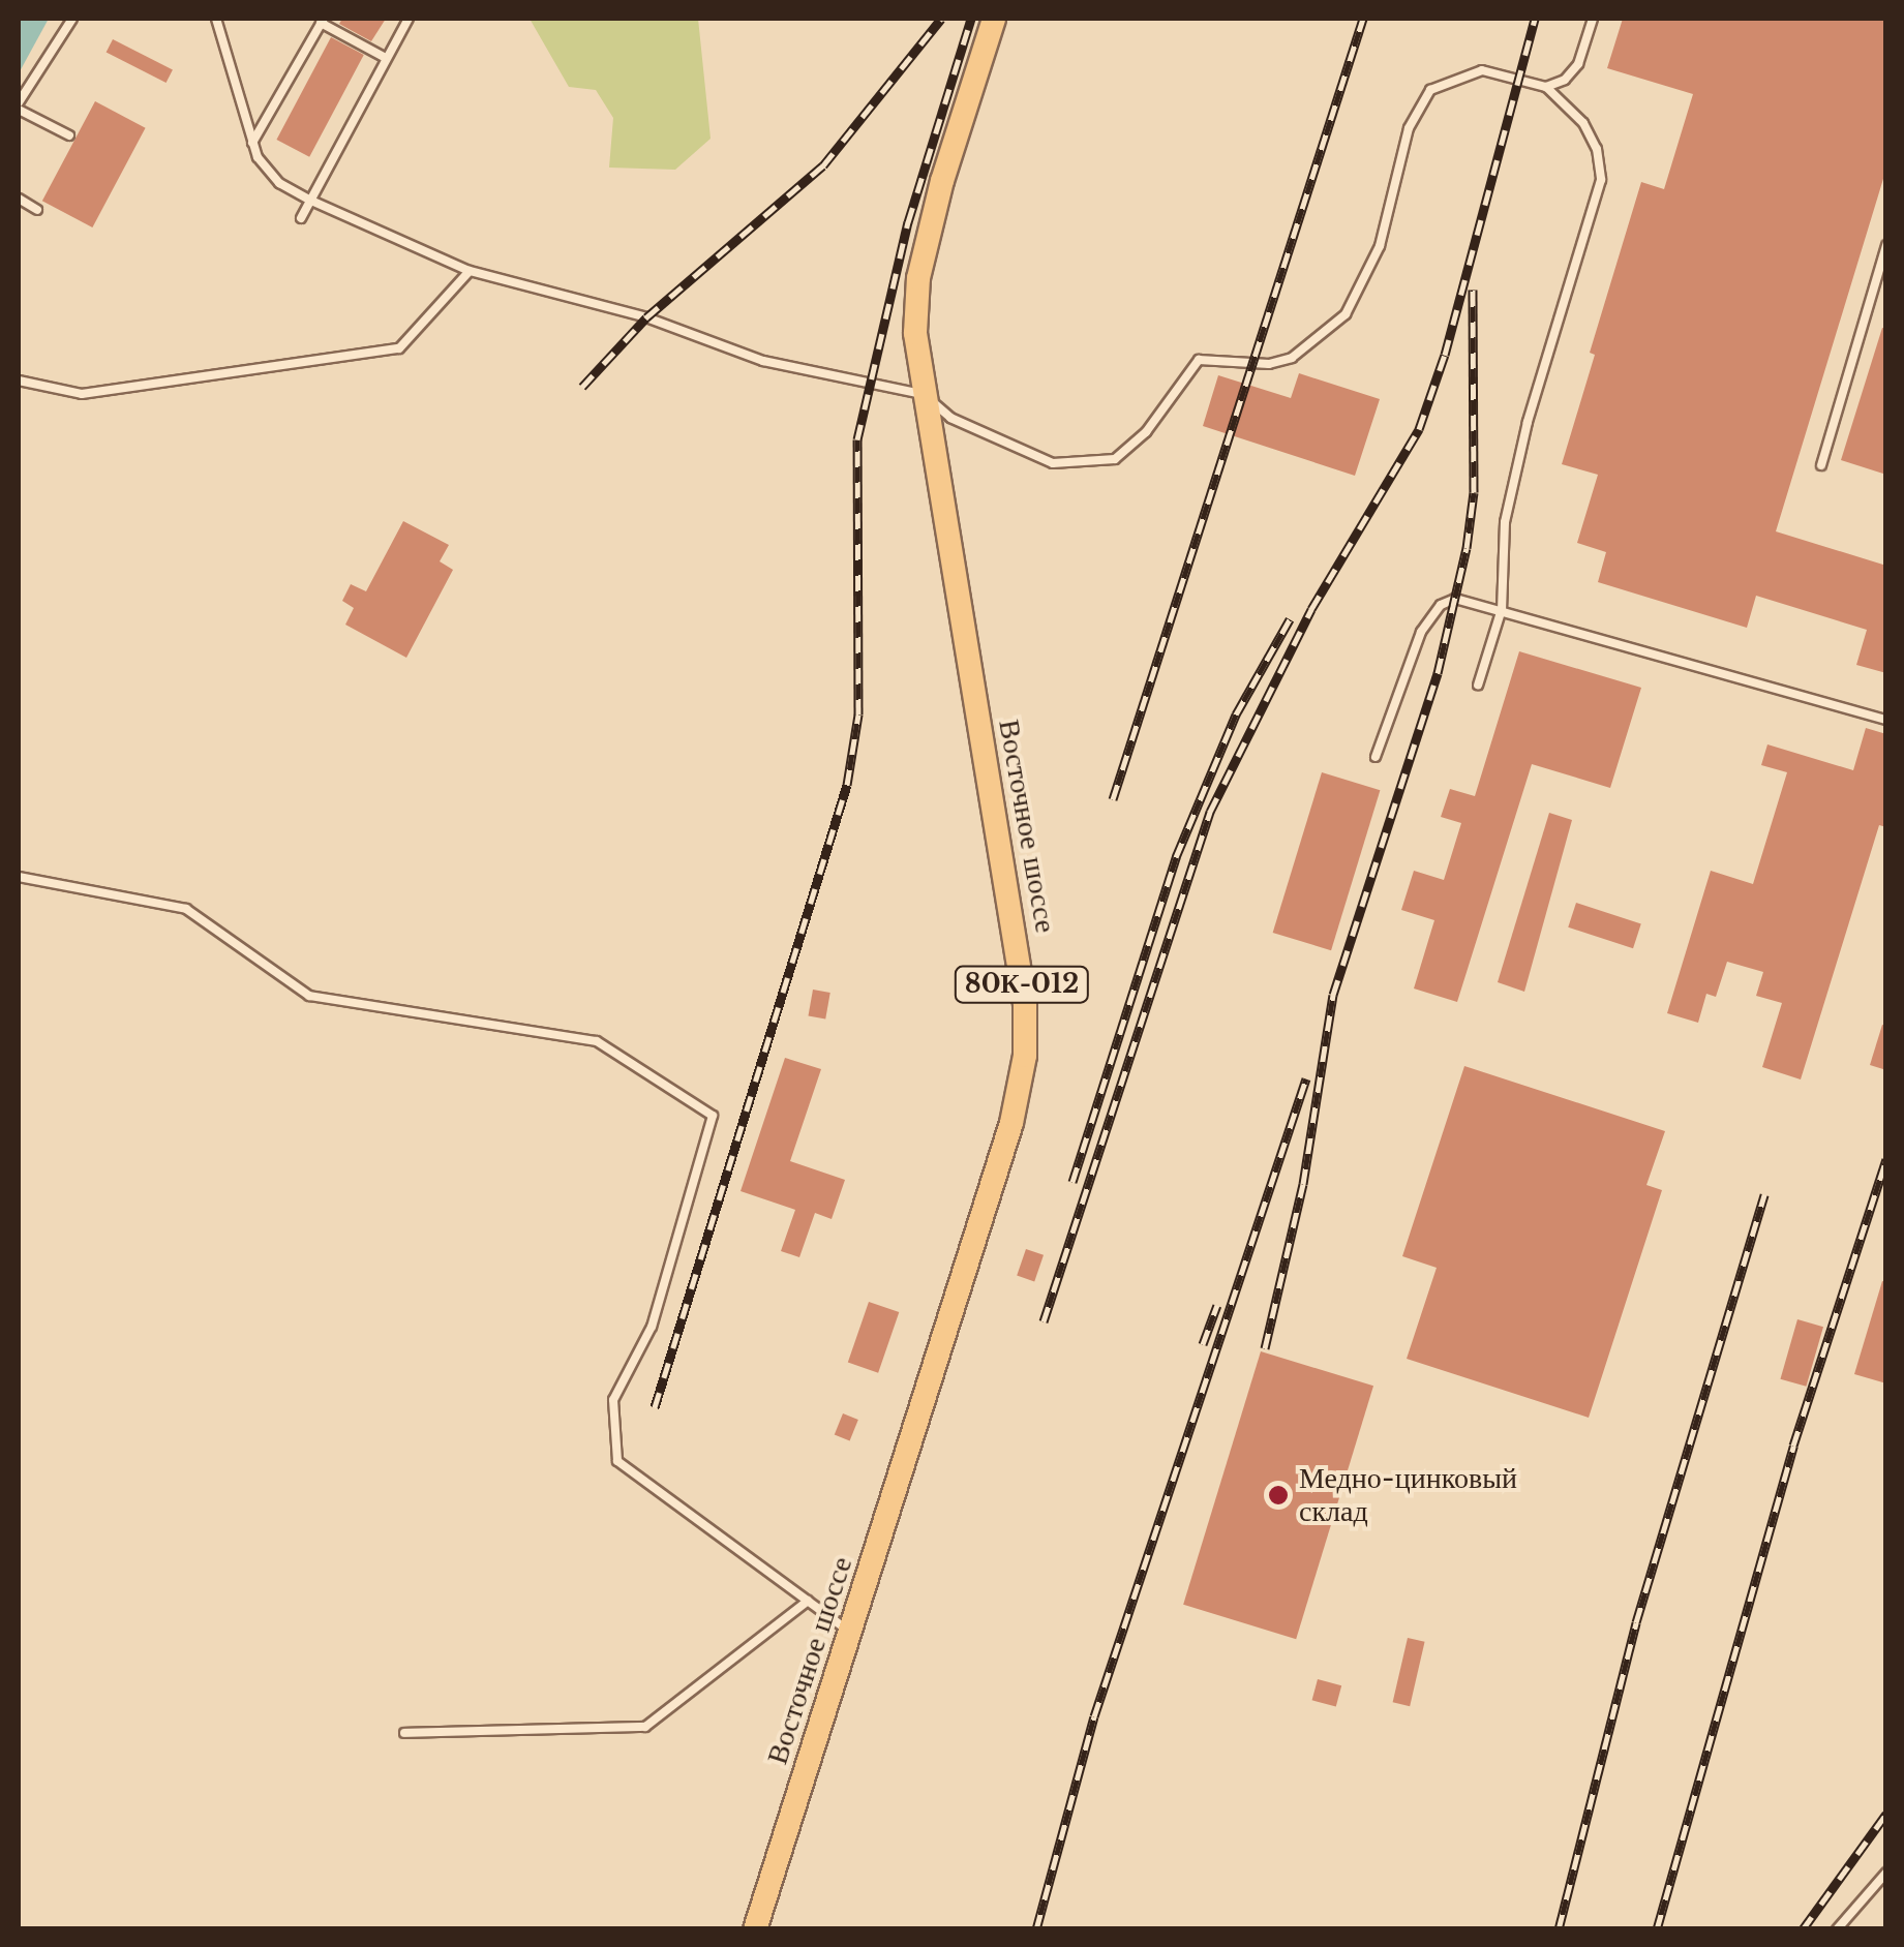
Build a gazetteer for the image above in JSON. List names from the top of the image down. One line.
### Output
{"streets":{"main road":["Восточное шоссе","80К-012"]},"places":["Медно-цинковый склад"]}
